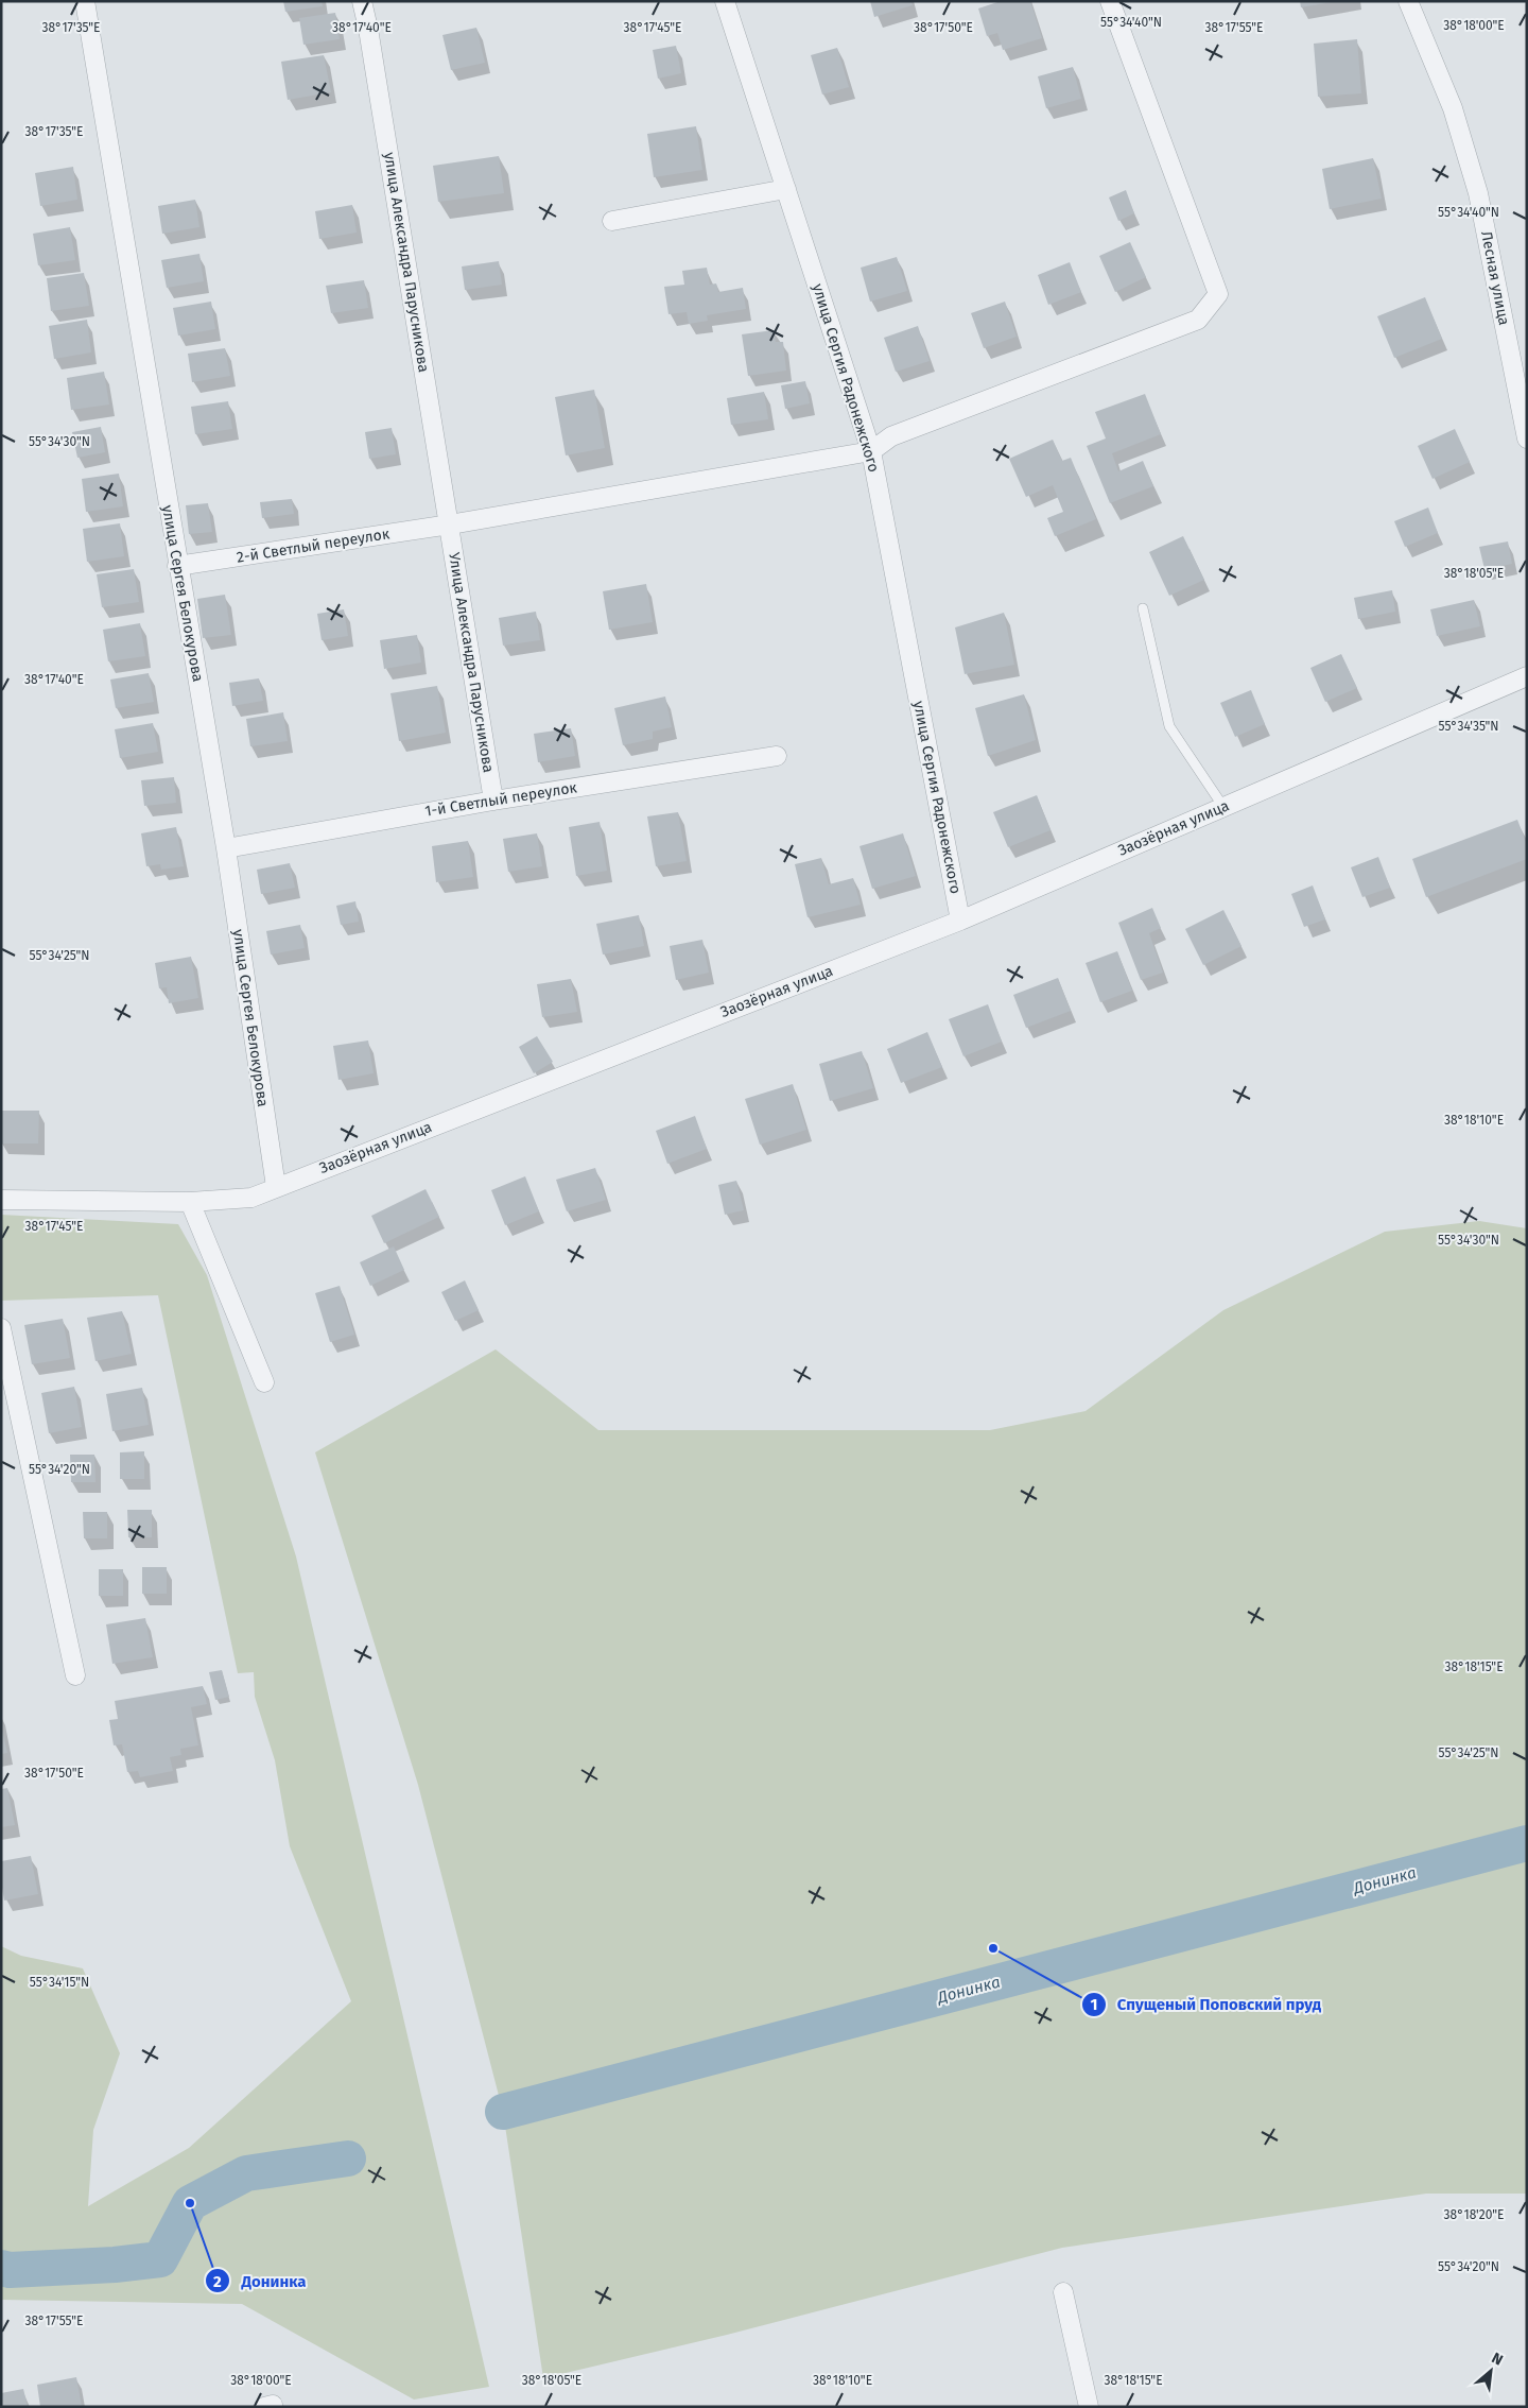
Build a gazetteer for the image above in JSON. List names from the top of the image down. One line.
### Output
{"streets":{"street":["улица Александра Парусникова","Лесная улица","улица Сергия Радонежского","2-й Светлый переулок","улица Сергея Белокурова","Улица Александра Парусникова","1-й Светлый переулок","Заозёрная улица"]},"crossings":[["улица Александра Парусникова","2-й Светлый переулок"],["улица Александра Парусникова","Улица Александра Парусникова"],["улица Сергия Радонежского","2-й Светлый переулок"],["улица Сергия Радонежского","Заозёрная улица"],["2-й Светлый переулок","улица Сергея Белокурова"],["2-й Светлый переулок","Улица Александра Парусникова"],["улица Сергея Белокурова","1-й Светлый переулок"],["улица Сергея Белокурова","Заозёрная улица"],["Улица Александра Парусникова","1-й Светлый переулок"]],"water":["Донинка"],"places":["Спущеный Поповский пруд","Донинка"],"north":"top right","coordinates":["55°34'40\"N","38°18'00\"E","38°17'35\"E","38°17'40\"E","38°17'50\"E","38°17'55\"E","38°17'45\"E","55°34'30\"N","38°18'05\"E","55°34'35\"N","55°34'25\"N","38°18'10\"E","55°34'20\"N","38°18'15\"E","55°34'15\"N","38°18'20\"E"]}
